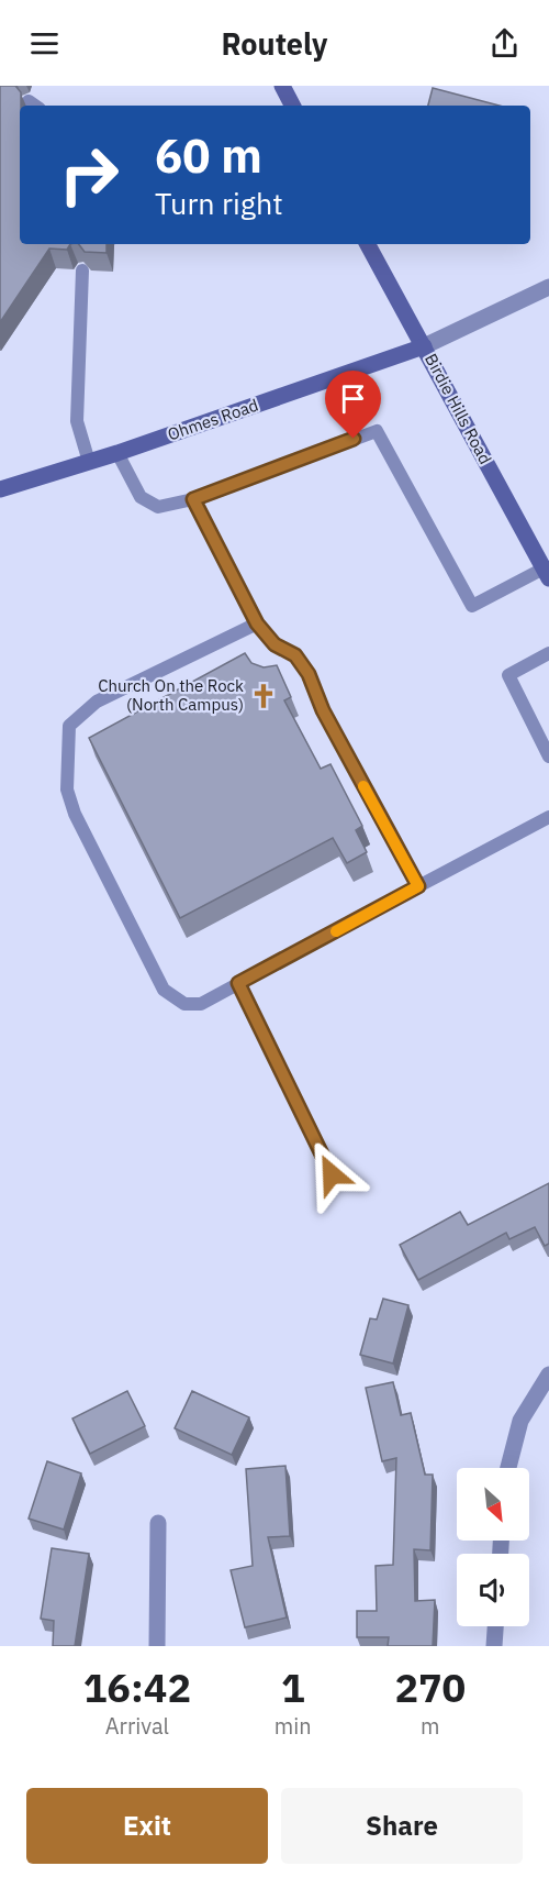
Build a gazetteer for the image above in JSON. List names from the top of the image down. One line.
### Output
{"streets":{"main road":["Birdie Hills Road","Ohmes Road"]},"crossings":[["Birdie Hills Road","Ohmes Road"]],"places":{"church":["Church On the Rock (North Campus)"]},"north":"bottom right","page":{"header":"Routely","turn":["60 m","Turn right"],"eta":["16:42","Arrival","1","min","270","m"],"buttons":["Exit","Share"]}}
